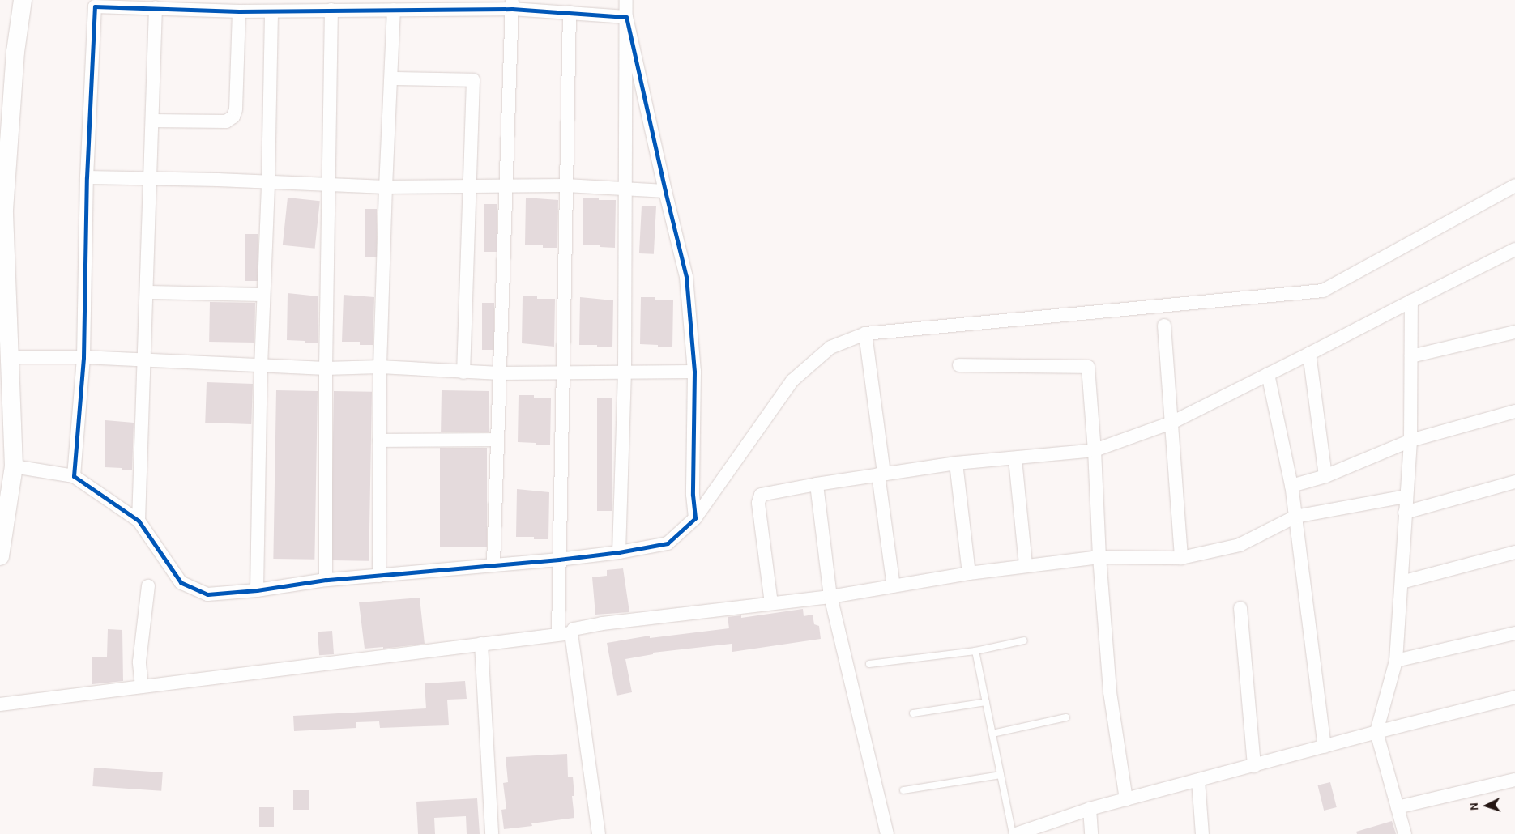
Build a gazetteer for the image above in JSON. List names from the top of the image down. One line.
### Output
{"north":"left"}
